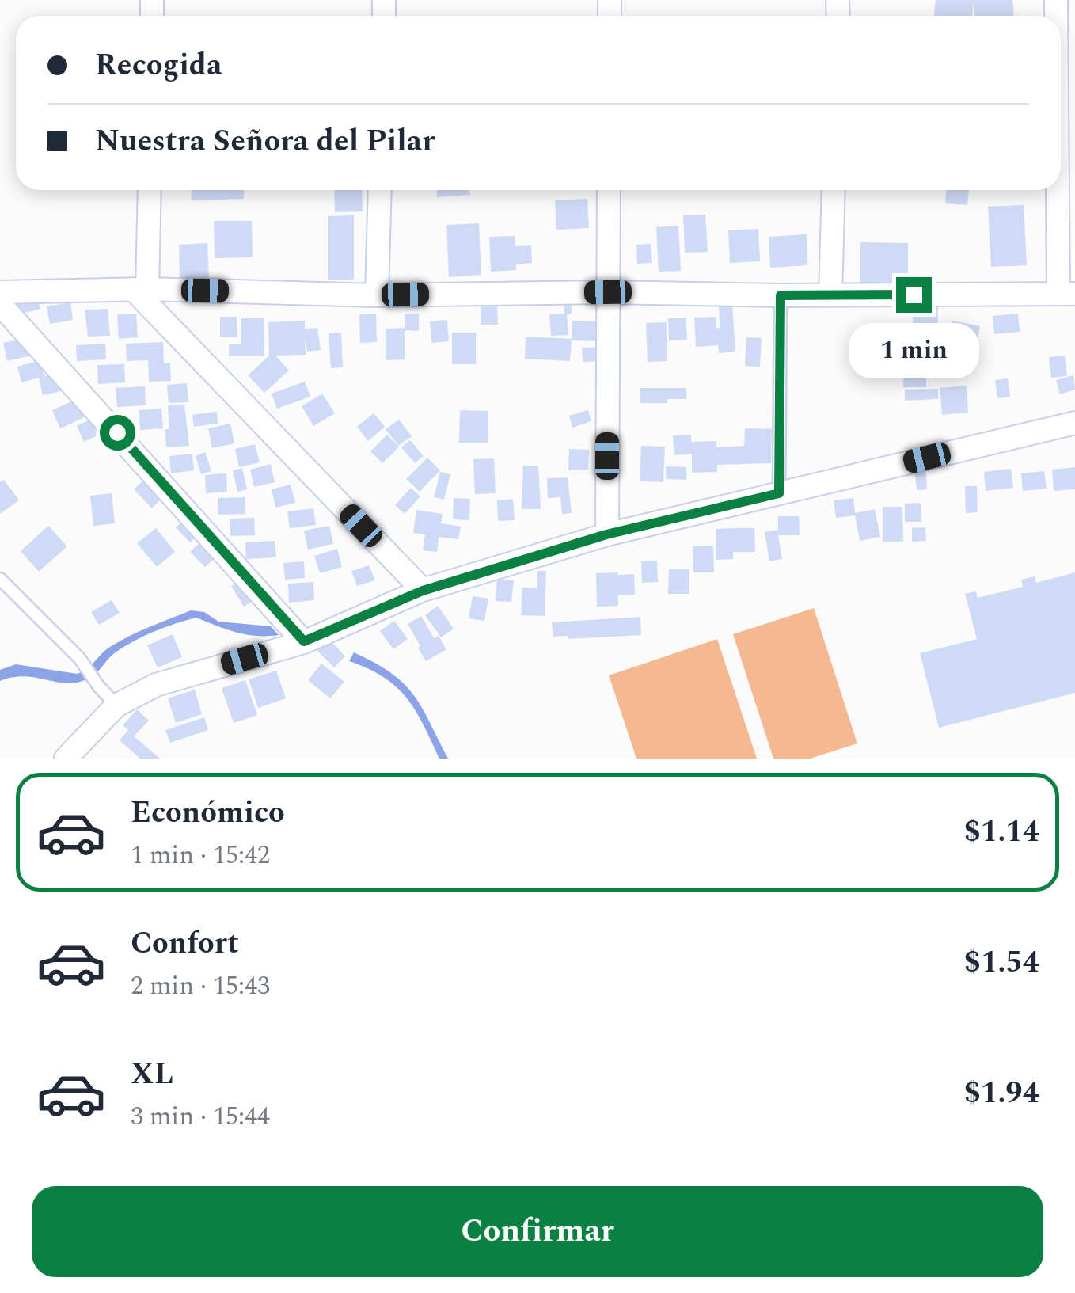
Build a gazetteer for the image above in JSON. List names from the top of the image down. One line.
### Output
{"page":{"banner":["Recogida","Nuestra Señora del Pilar"],"bubble":"1 min","list":[{"name":"Económico","note":"1 min · 15:42","value":"$1.14"},{"name":"Confort","note":"2 min · 15:43","value":"$1.54"},{"name":"XL","note":"3 min · 15:44","value":"$1.94"}],"buttons":"Confirmar"}}
